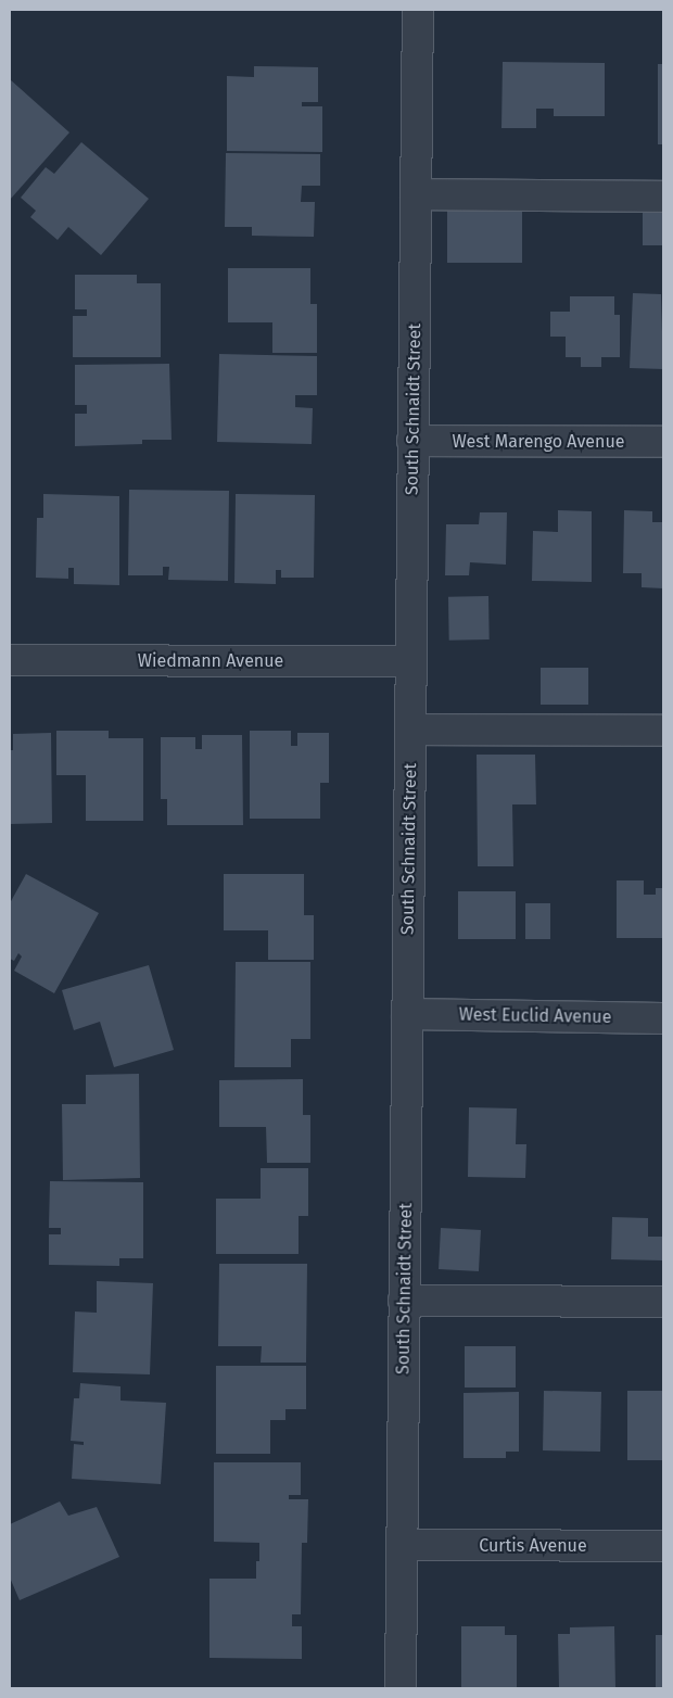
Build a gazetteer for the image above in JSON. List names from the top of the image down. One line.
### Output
{"streets":{"street":["South Schnaidt Street","West Marengo Avenue","Wiedmann Avenue","West Euclid Avenue","Curtis Avenue"]},"crossings":[["South Schnaidt Street","West Marengo Avenue"],["South Schnaidt Street","Wiedmann Avenue"],["South Schnaidt Street","West Euclid Avenue"],["South Schnaidt Street","Curtis Avenue"]]}
